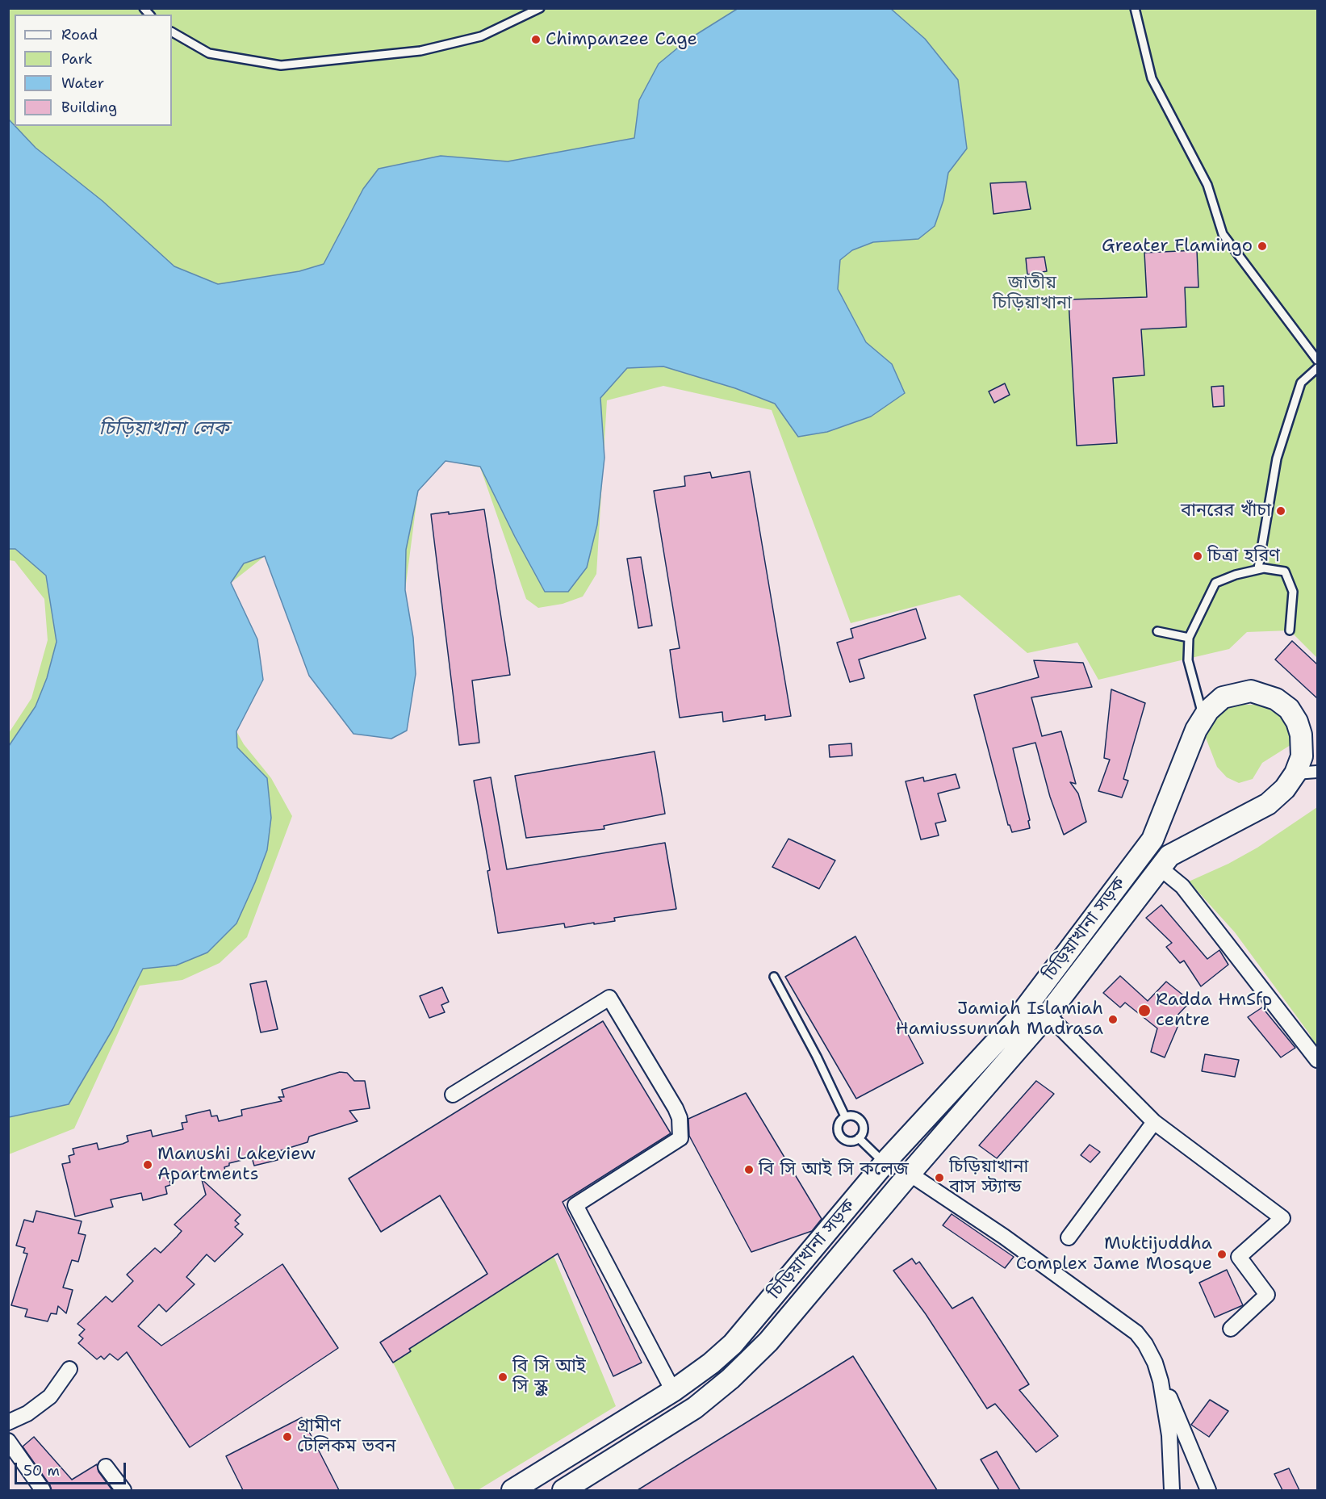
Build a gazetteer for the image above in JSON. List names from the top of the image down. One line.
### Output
{"streets":{"main road":["চিড়িয়াখানা সড়ক"]},"water":["চিড়িয়াখানা লেক"],"parks":["জাতীয় চিড়িয়াখানা"],"places":["Chimpanzee Cage","Greater Flamingo","বানরের খাঁচা","চিত্রা হরিণ","Radda HmSfp centre","Jamiah Islamiah Hamiussunnah Madrasa","Manushi Lakeview Apartments","বি সি আই সি কলেজ","চিড়িয়াখানা বাস স্ট্যান্ড","Muktijuddha Complex Jame Mosque","বি সি আই সি স্কুল","গ্রামীণ টেলিকম ভবন"],"legend":["Road","Park","Water","Building"],"scale_bar":"50 m"}
